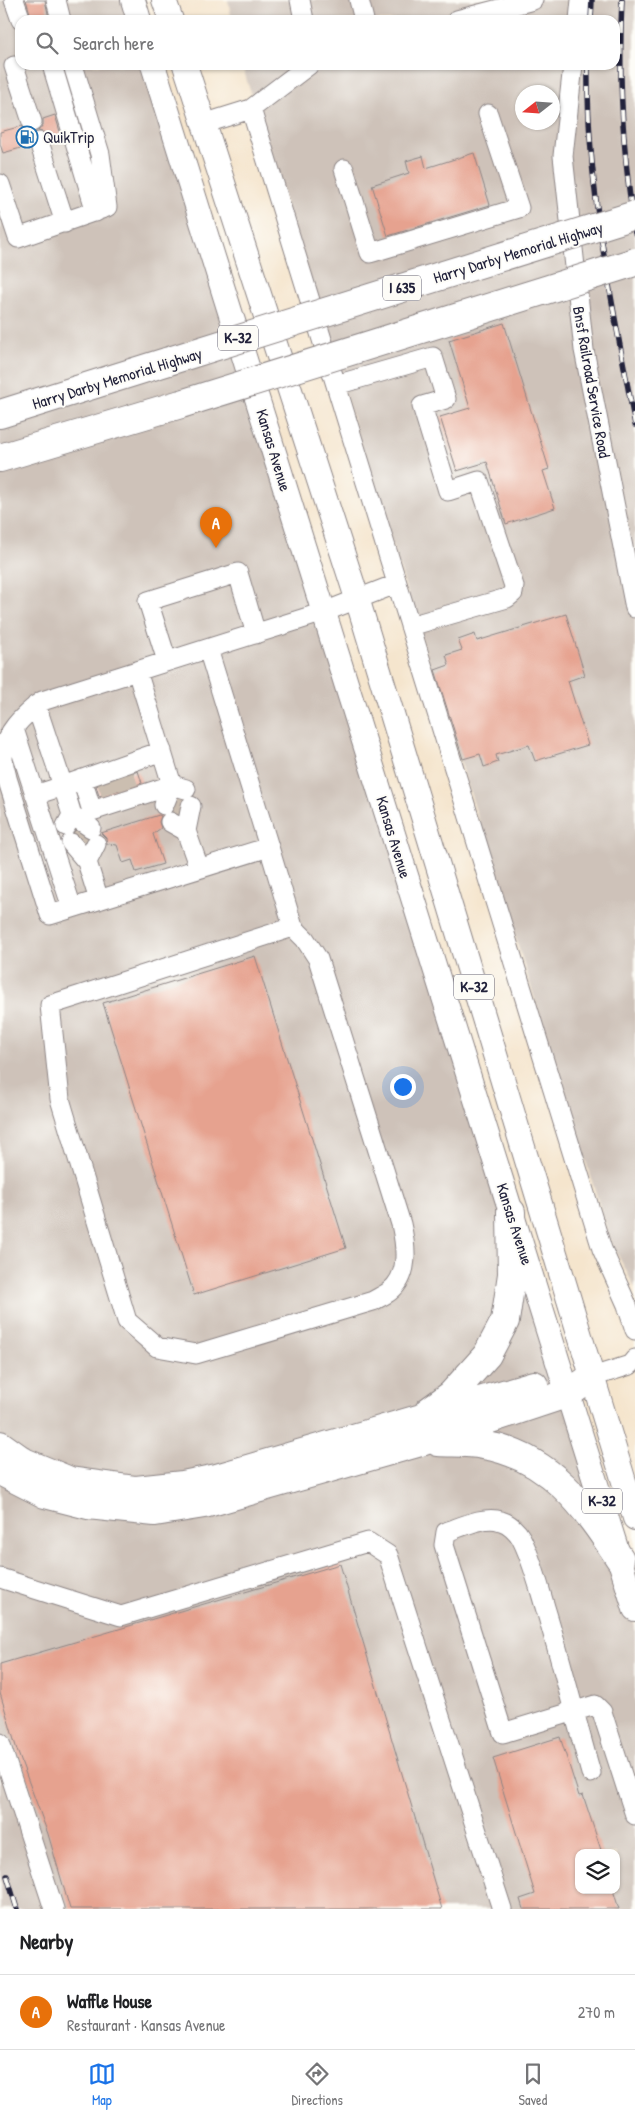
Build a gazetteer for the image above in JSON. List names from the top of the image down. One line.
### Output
{"streets":{"highway":["Harry Darby Memorial Highway","I 635"],"main road":["K-32","Kansas Avenue"],"street":["Bnsf Railroad Service Road"]},"places":{"fuel station":["QuikTrip"]},"north":"left","page":{"search":"Search here","pins":"A","heading":"Nearby","list":[{"mark":"A","name":"Waffle House","note":"Restaurant · Kansas Avenue","value":"270 m"}],"nav":["Map","Directions","Saved"]}}
